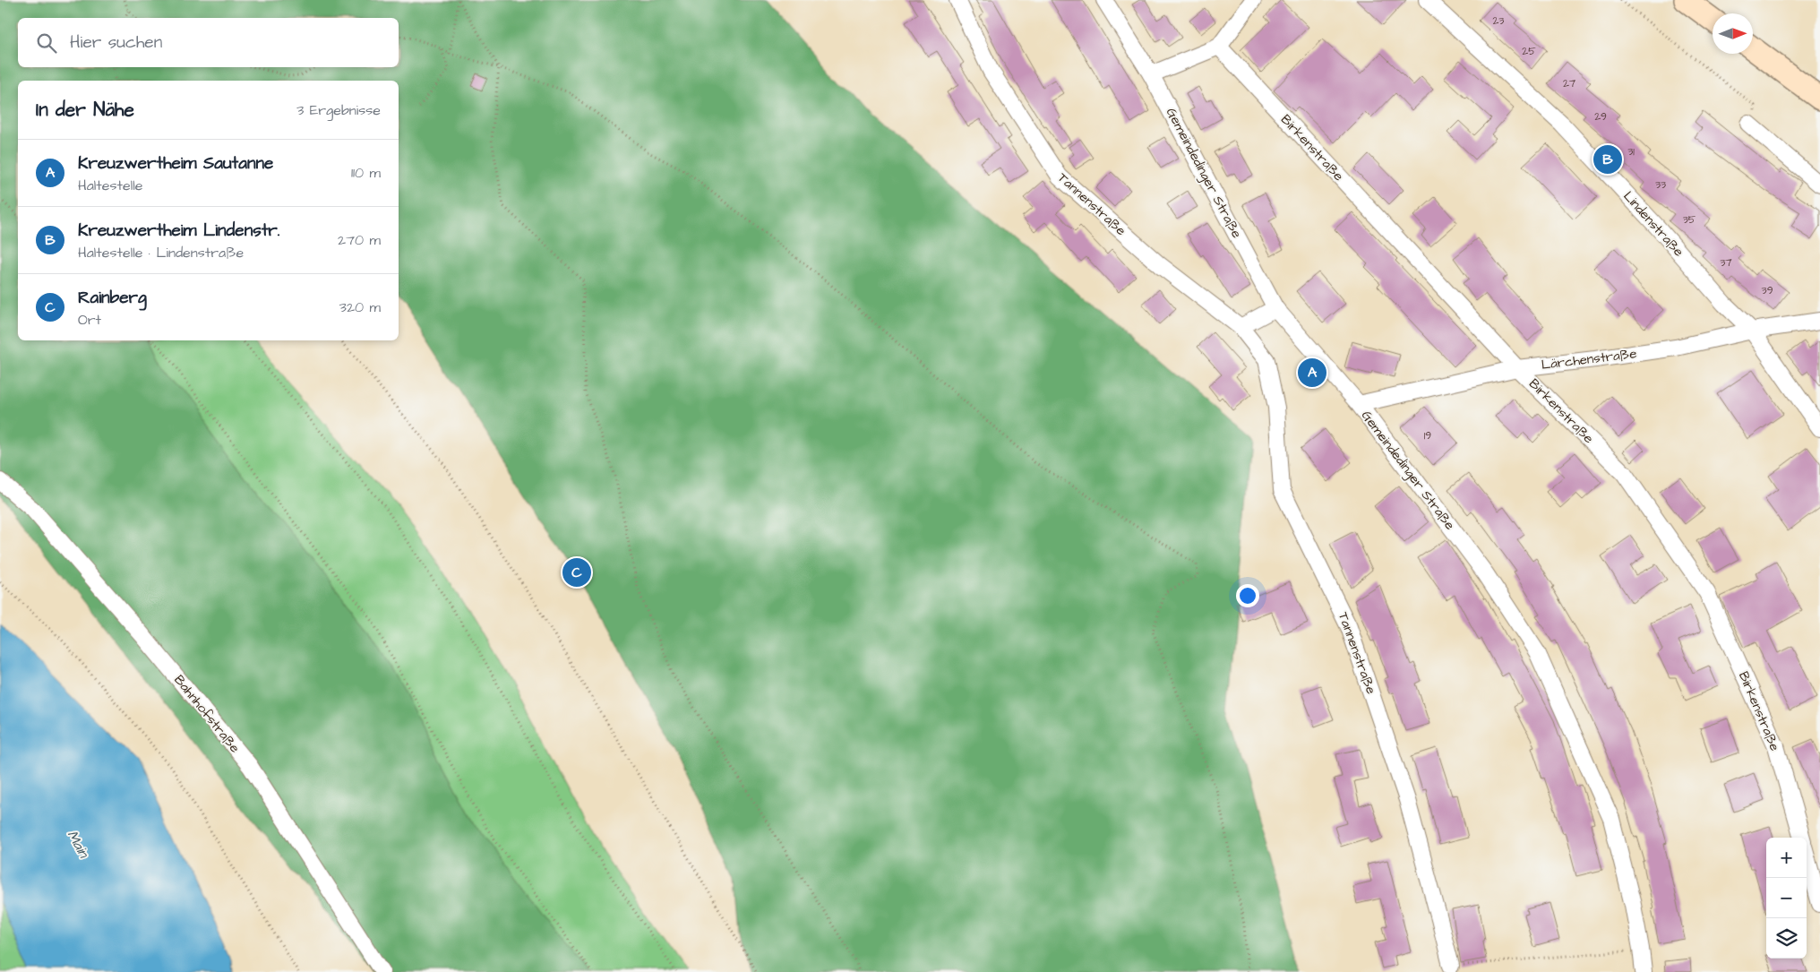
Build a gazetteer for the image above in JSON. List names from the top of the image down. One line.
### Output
{"streets":{"street":["Birkenstraße","Gemeindedinger Straße","Tannenstraße","Lindenstraße","Lärchenstraße","Bahnhofstraße"]},"crossings":[["Birkenstraße","Lärchenstraße"],["Gemeindedinger Straße","Lärchenstraße"],["Lindenstraße","Lärchenstraße"]],"water":["Main"],"house_numbers":["23","25","27","29","31","33","35","37","39","19"],"north":"right","page":{"search":"Hier suchen","heading":["In der Nähe","3 Ergebnisse"],"list":[{"mark":"A","name":"Kreuzwertheim Sautanne","note":"Haltestelle","value":"110 m"},{"mark":"B","name":"Kreuzwertheim Lindenstr.","note":"Haltestelle · Lindenstraße","value":"270 m"},{"mark":"C","name":"Rainberg","note":"Ort","value":"320 m"}],"pins":["B","A","C"],"map_buttons":["+","−"]}}
